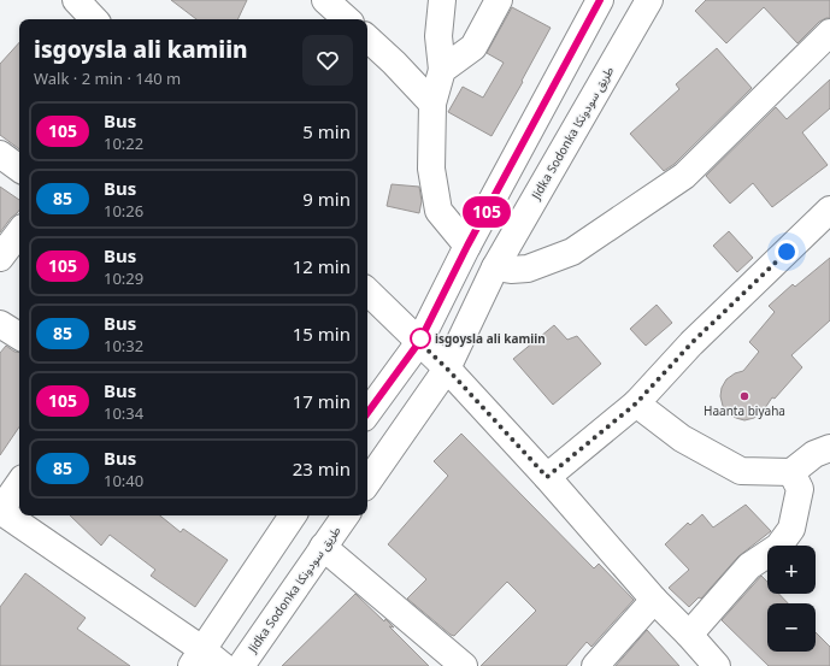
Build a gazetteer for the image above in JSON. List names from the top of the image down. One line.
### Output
{"streets":{"street":["Jidka Sodonka طريق سودونكا"]},"places":["isgoysla ali kamiin","Haanta biyaha"],"lines":["bus line 105"],"page":{"on_map":"105","heading":["isgoysla ali kamiin","Walk · 2 min · 140 m"],"list":[{"mark":"105","name":"Bus","note":"10:22","value":"5 min"},{"mark":"85","name":"Bus","note":"10:26","value":"9 min"},{"mark":"105","name":"Bus","note":"10:29","value":"12 min"},{"mark":"85","name":"Bus","note":"10:32","value":"15 min"},{"mark":"105","name":"Bus","note":"10:34","value":"17 min"},{"mark":"85","name":"Bus","note":"10:40","value":"23 min"}],"map_buttons":["+","−"]}}
